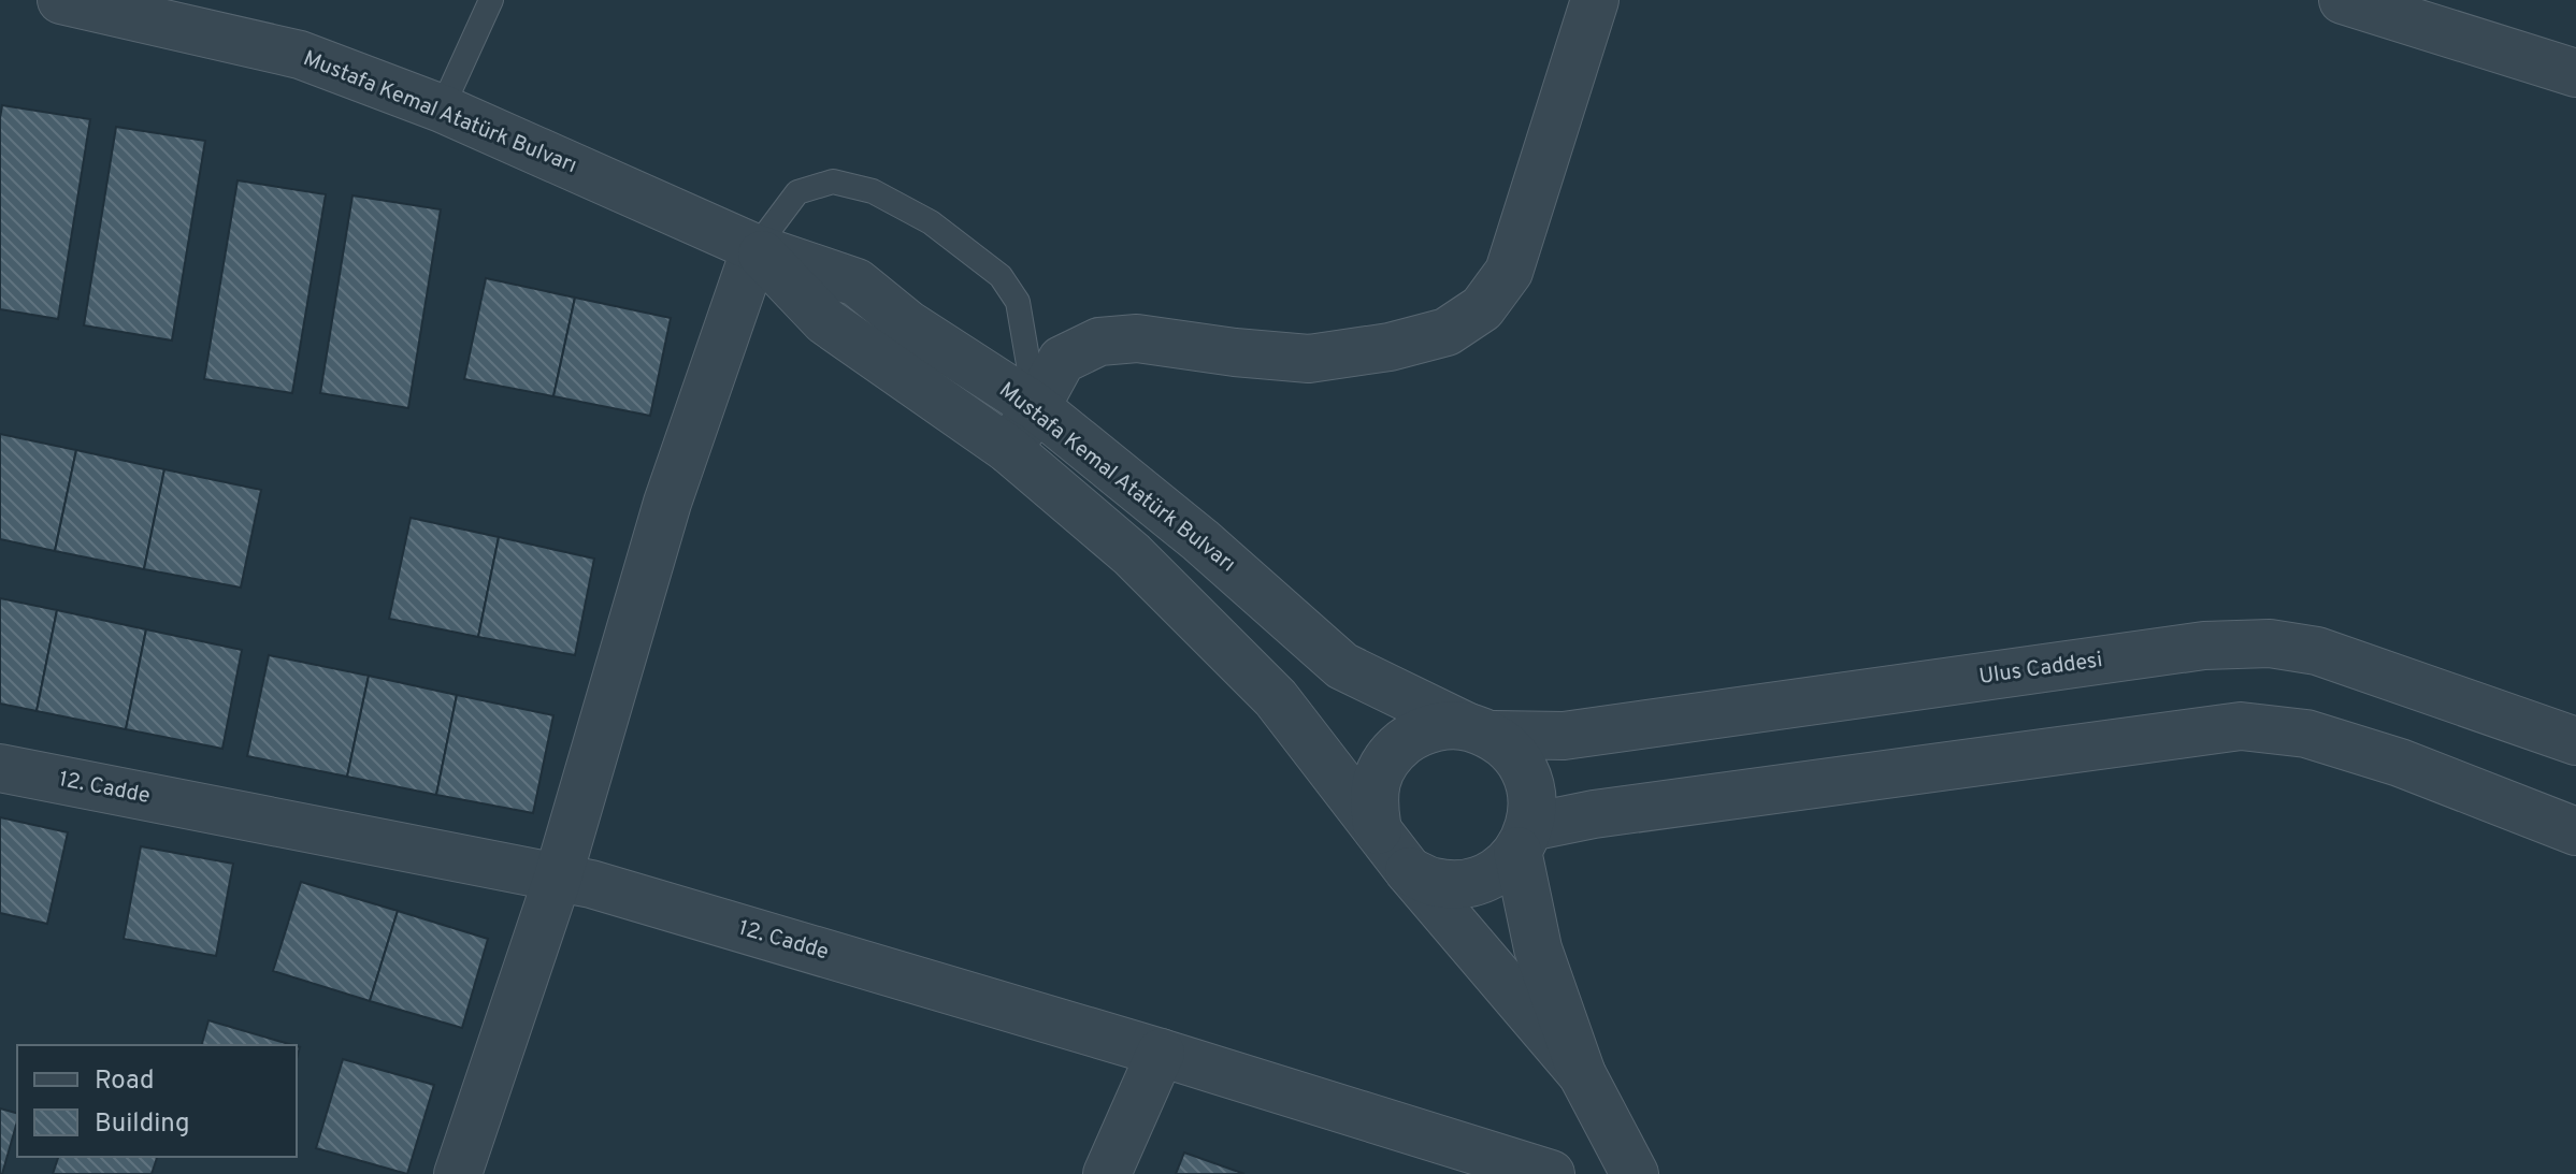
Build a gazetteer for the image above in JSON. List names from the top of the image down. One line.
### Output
{"streets":{"street":["Mustafa Kemal Atatürk Bulvarı","Ulus Caddesi","12. Cadde"]},"crossings":[["Mustafa Kemal Atatürk Bulvarı","Ulus Caddesi"]],"legend":["Road","Building"]}
